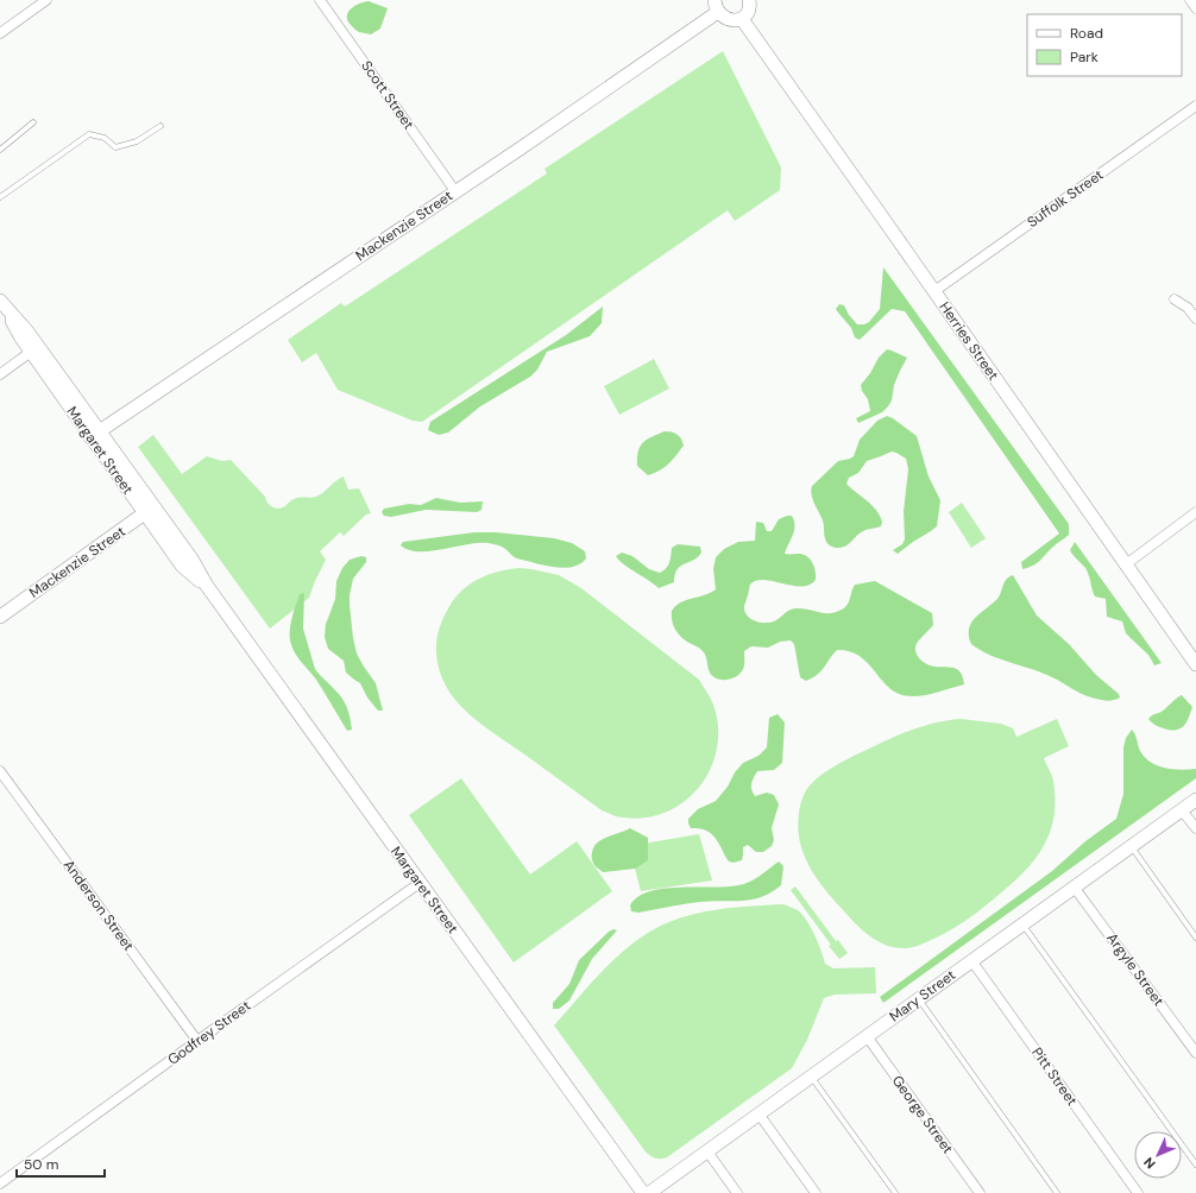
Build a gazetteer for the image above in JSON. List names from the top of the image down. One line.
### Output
{"streets":{"street":["Scott Street","Suffolk Street","Mackenzie Street","Herries Street","Margaret Street","Anderson Street","Argyle Street","Mary Street","Godfrey Street","Pitt Street","George Street"]},"crossings":[["Scott Street","Mackenzie Street"],["Suffolk Street","Herries Street"],["Mackenzie Street","Margaret Street"],["Margaret Street","Godfrey Street"],["Anderson Street","Godfrey Street"],["Argyle Street","Mary Street"],["Mary Street","Pitt Street"],["Mary Street","George Street"]],"legend":["Road","Park"],"scale_bar":"50 m","north":"bottom left"}
